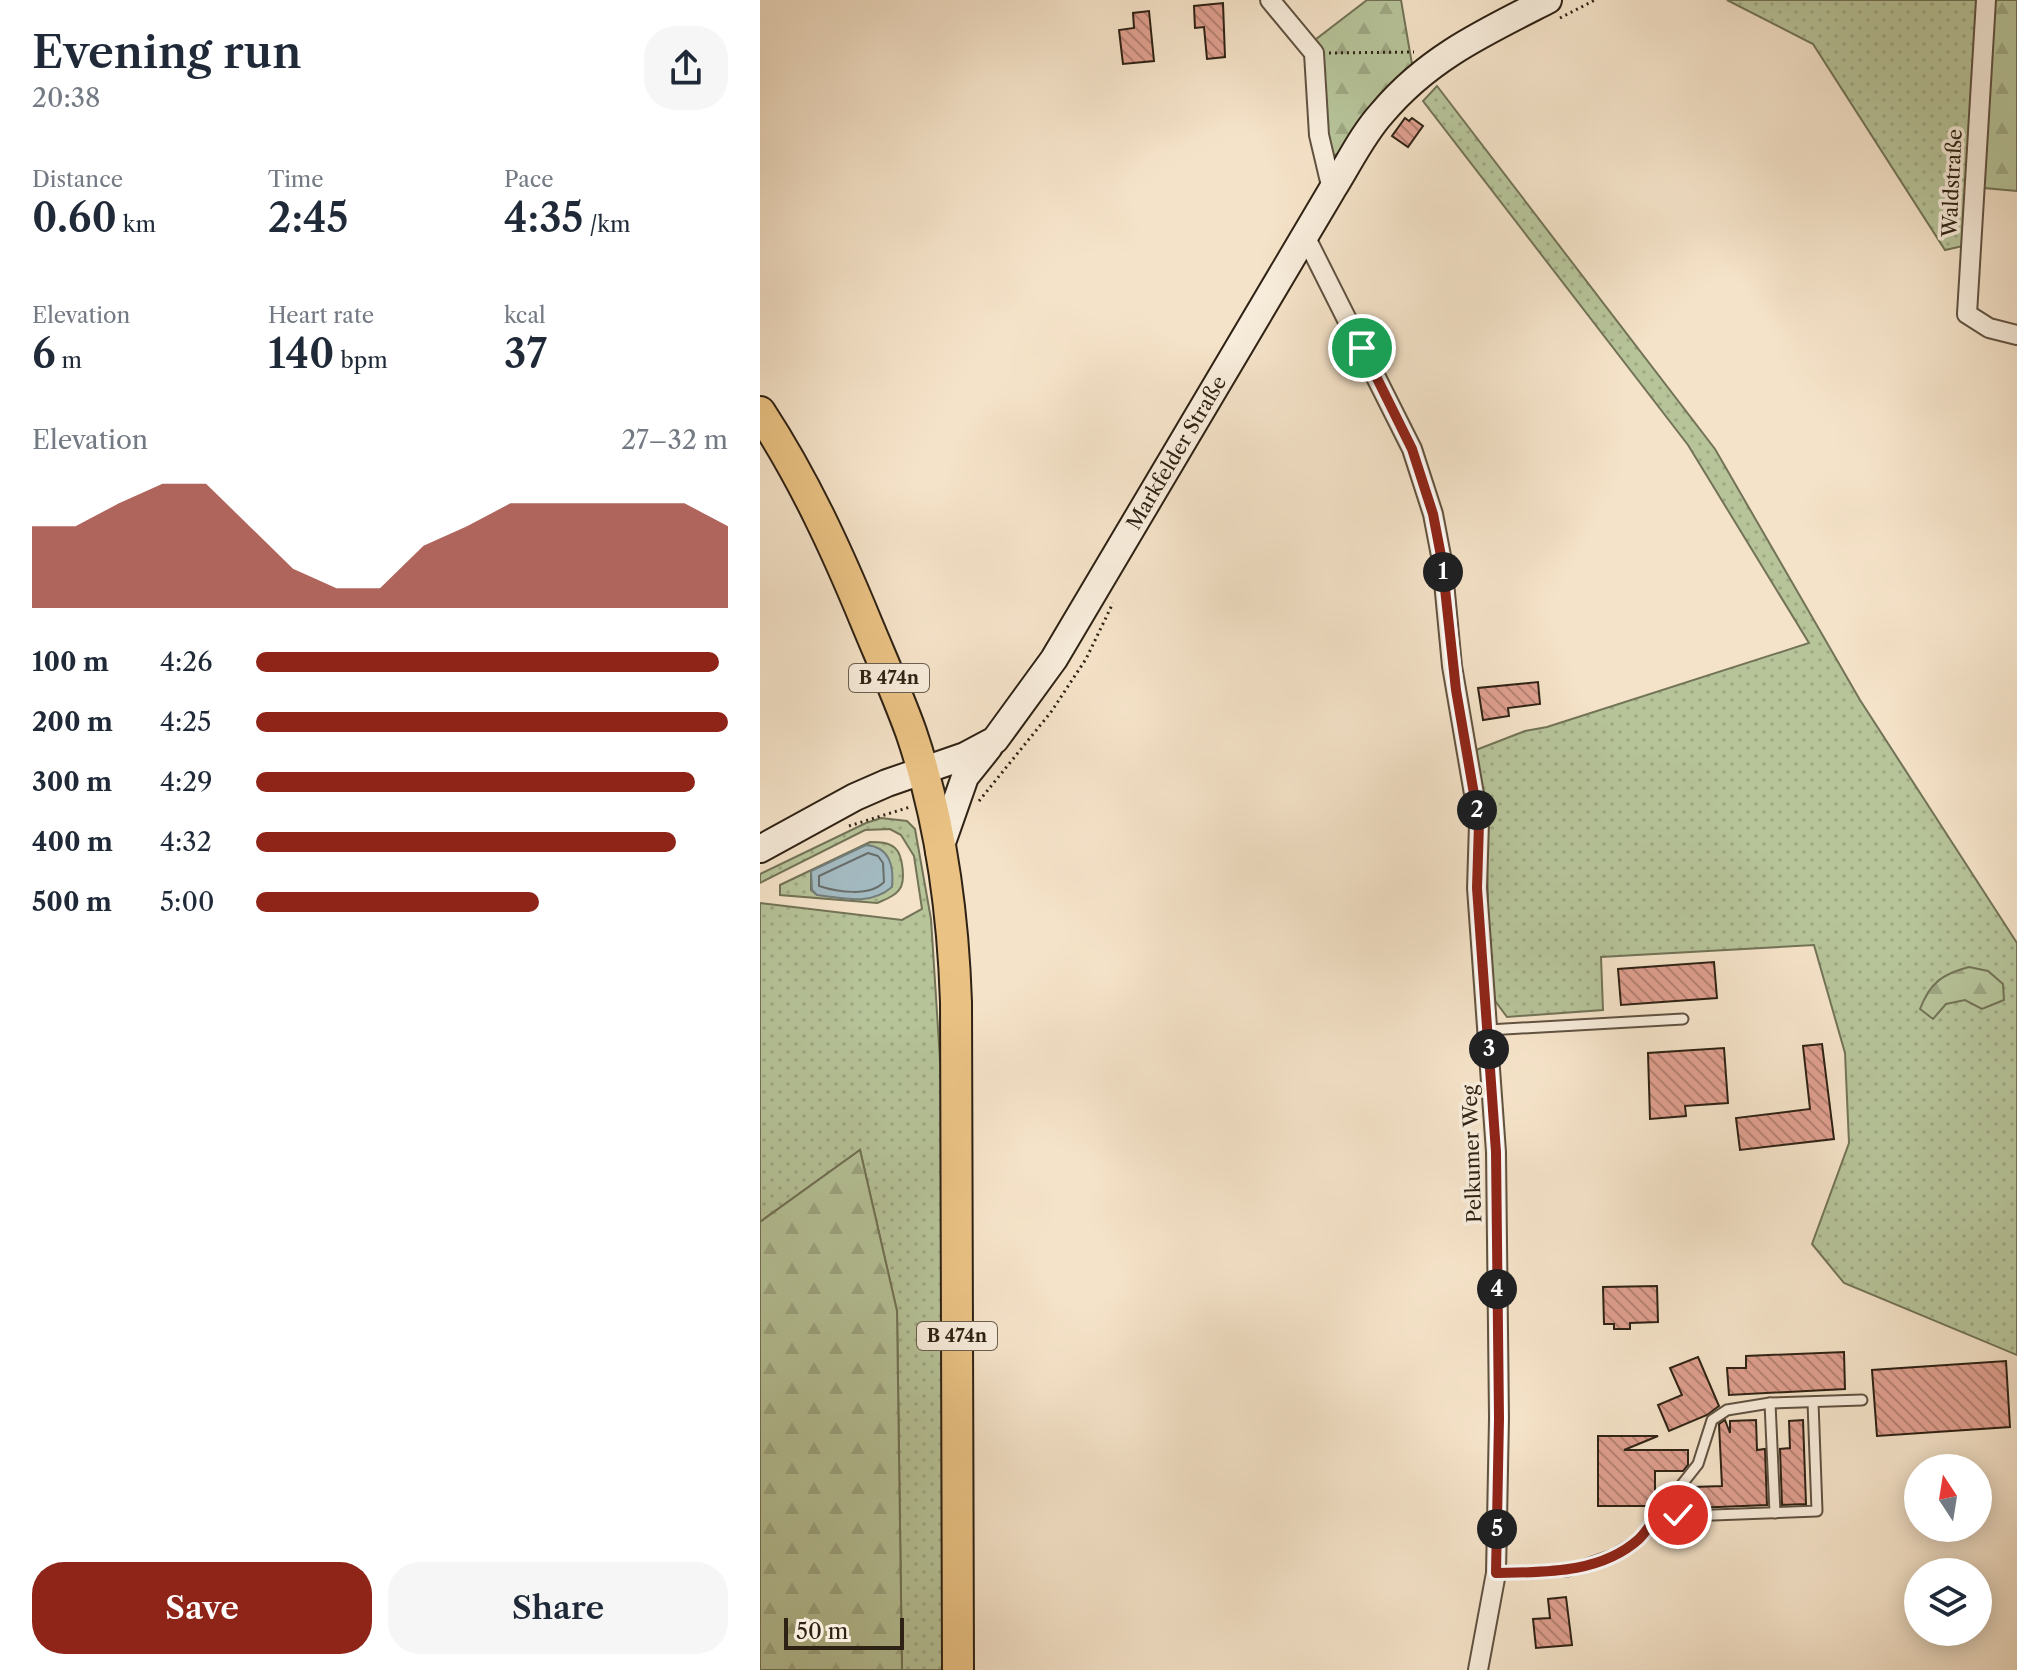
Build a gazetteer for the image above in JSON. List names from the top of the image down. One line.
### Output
{"streets":{"main road":["B 474n"],"street":["Waldstraße","Markfelder Straße","Pelkumer Weg"]},"crossings":[["Markfelder Straße","B 474n"],["Markfelder Straße","Pelkumer Weg"]],"scale_bar":"50 m","north":"top","page":{"heading":["Evening run","20:38"],"stats":[["Distance","0.60 km"],["Time","2:45"],["Pace","4:35 /km"],["Elevation","6 m"],["Heart rate","140 bpm"],["kcal","37"]],"chart":["Elevation","27–32 m"],"pins":["1","2","3","4","5"],"list":[{"name":"100 m","note":"4:26"},{"name":"200 m","note":"4:25"},{"name":"300 m","note":"4:29"},{"name":"400 m","note":"4:32"},{"name":"500 m","note":"5:00"}],"buttons":["Save","Share"],"scale":"50 m"}}
